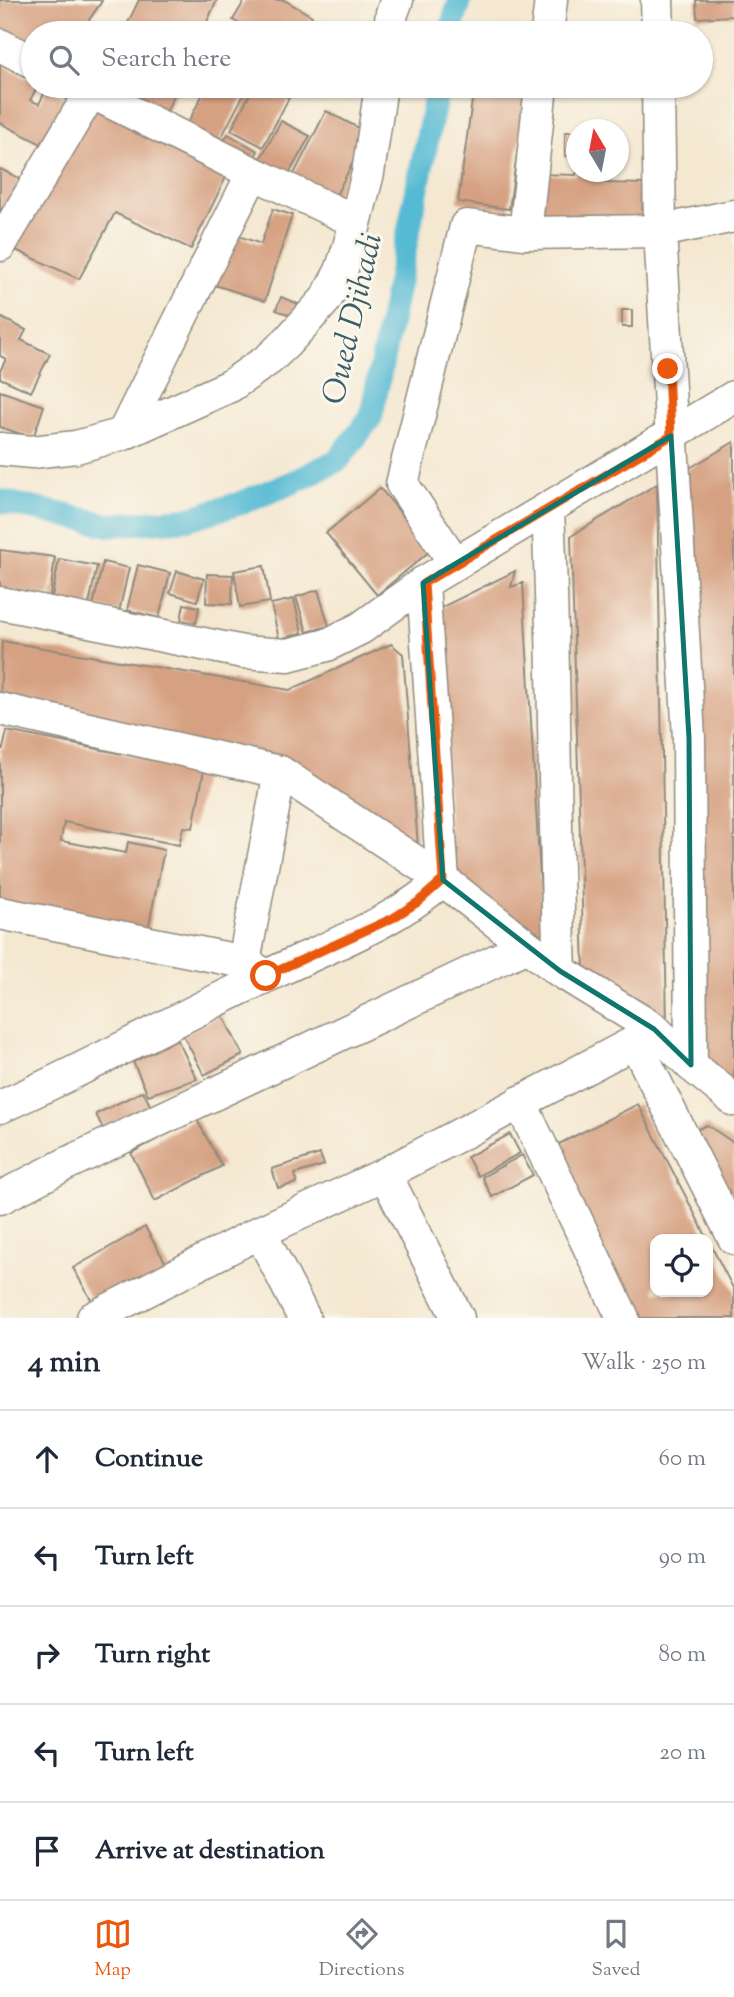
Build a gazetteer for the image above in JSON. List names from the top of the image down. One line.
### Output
{"water":["Oued Djihadi"],"north":"top","page":{"search":"Search here","heading":["4 min","Walk · 250 m"],"list":[["Continue","60 m"],["Turn left","90 m"],["Turn right","80 m"],["Turn left","20 m"],"Arrive at destination"],"nav":["Map","Directions","Saved"]}}
